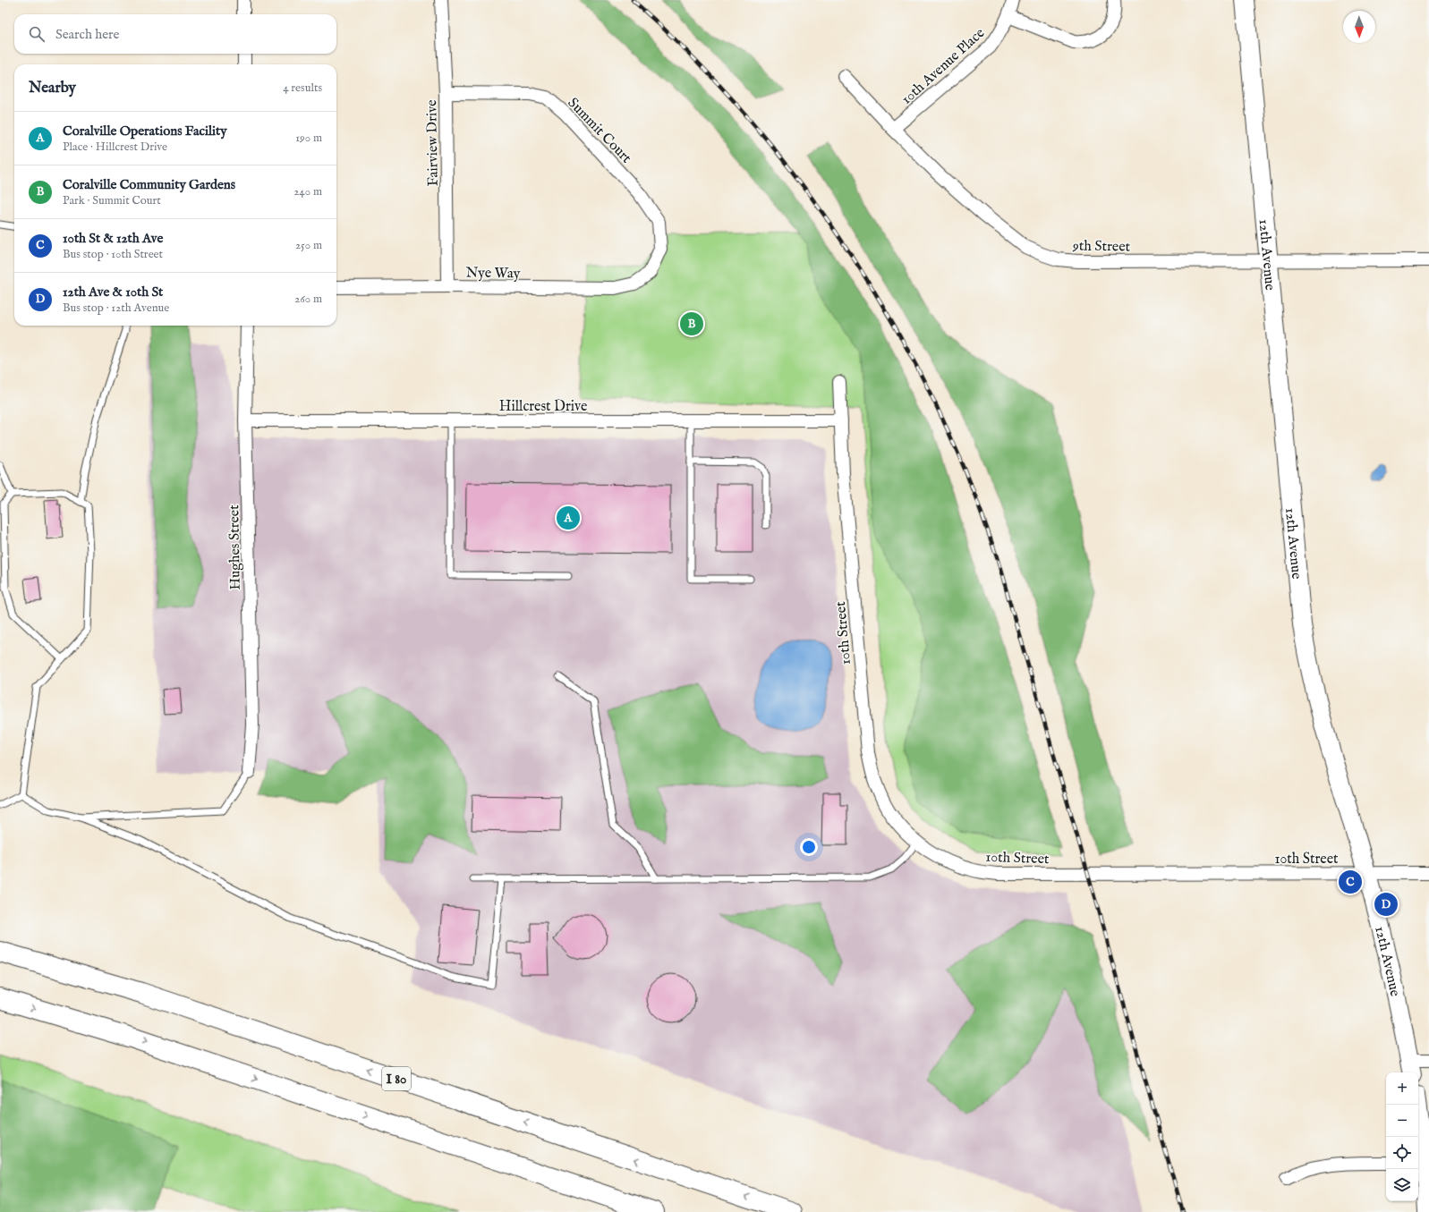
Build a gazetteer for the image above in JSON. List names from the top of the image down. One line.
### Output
{"streets":{"highway":["I 80"],"main road":["12th Avenue"],"street":["10th Avenue Place","Summit Court","Fairview Drive","9th Street","Nye Way","Hillcrest Drive","Hughes Street","10th Street"]},"crossings":[["10th Avenue Place","9th Street"],["Summit Court","Fairview Drive"],["Summit Court","Nye Way"],["Fairview Drive","Nye Way"],["9th Street","12th Avenue"],["12th Avenue","10th Street"],["Hillcrest Drive","Hughes Street"],["Hillcrest Drive","10th Street"]],"north":"bottom","page":{"search":"Search here","heading":["Nearby","4 results"],"list":[{"mark":"A","name":"Coralville Operations Facility","note":"Place · Hillcrest Drive","value":"190 m"},{"mark":"B","name":"Coralville Community Gardens","note":"Park · Summit Court","value":"240 m"},{"mark":"C","name":"10th St & 12th Ave","note":"Bus stop · 10th Street","value":"250 m"},{"mark":"D","name":"12th Ave & 10th St","note":"Bus stop · 12th Avenue","value":"260 m"}],"pins":["B","A","C","D"],"map_buttons":["+","−"]}}
